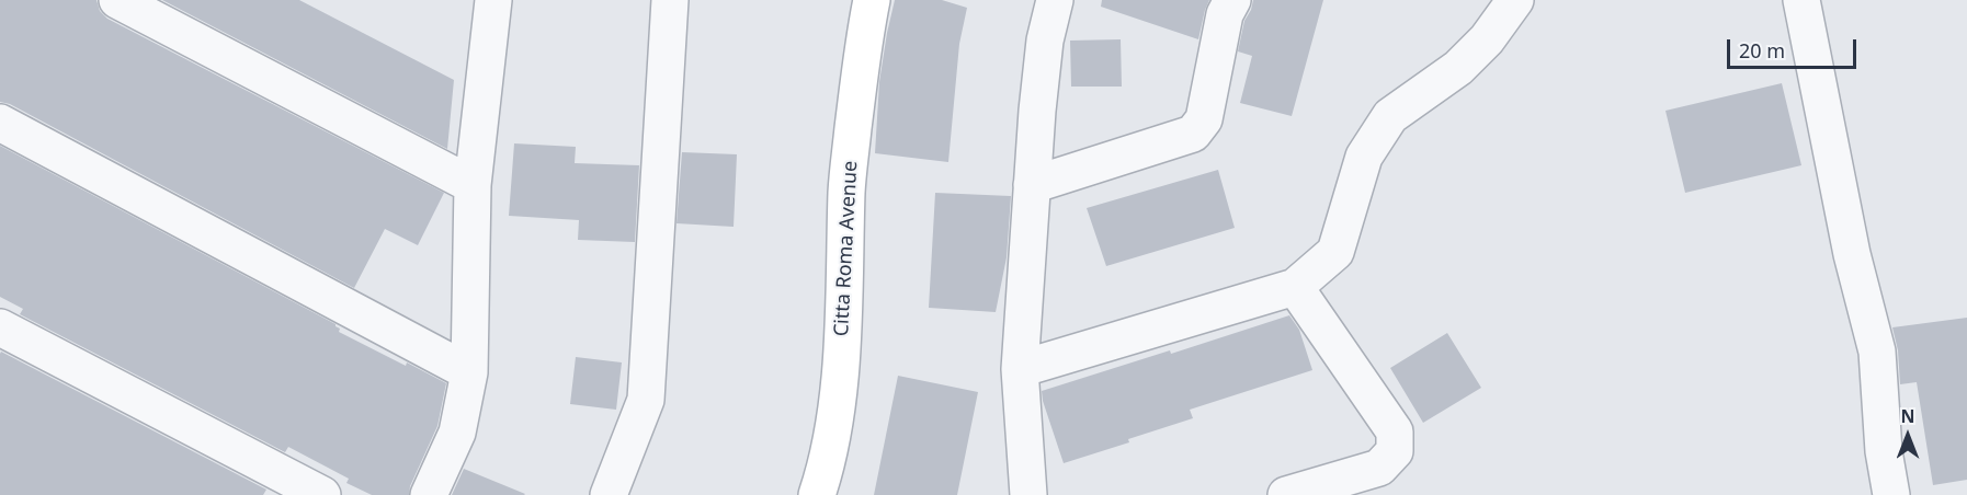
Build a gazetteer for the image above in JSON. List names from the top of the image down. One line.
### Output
{"streets":{"street":["Citta Roma Avenue"]},"scale_bar":"20 m","north":"top"}
